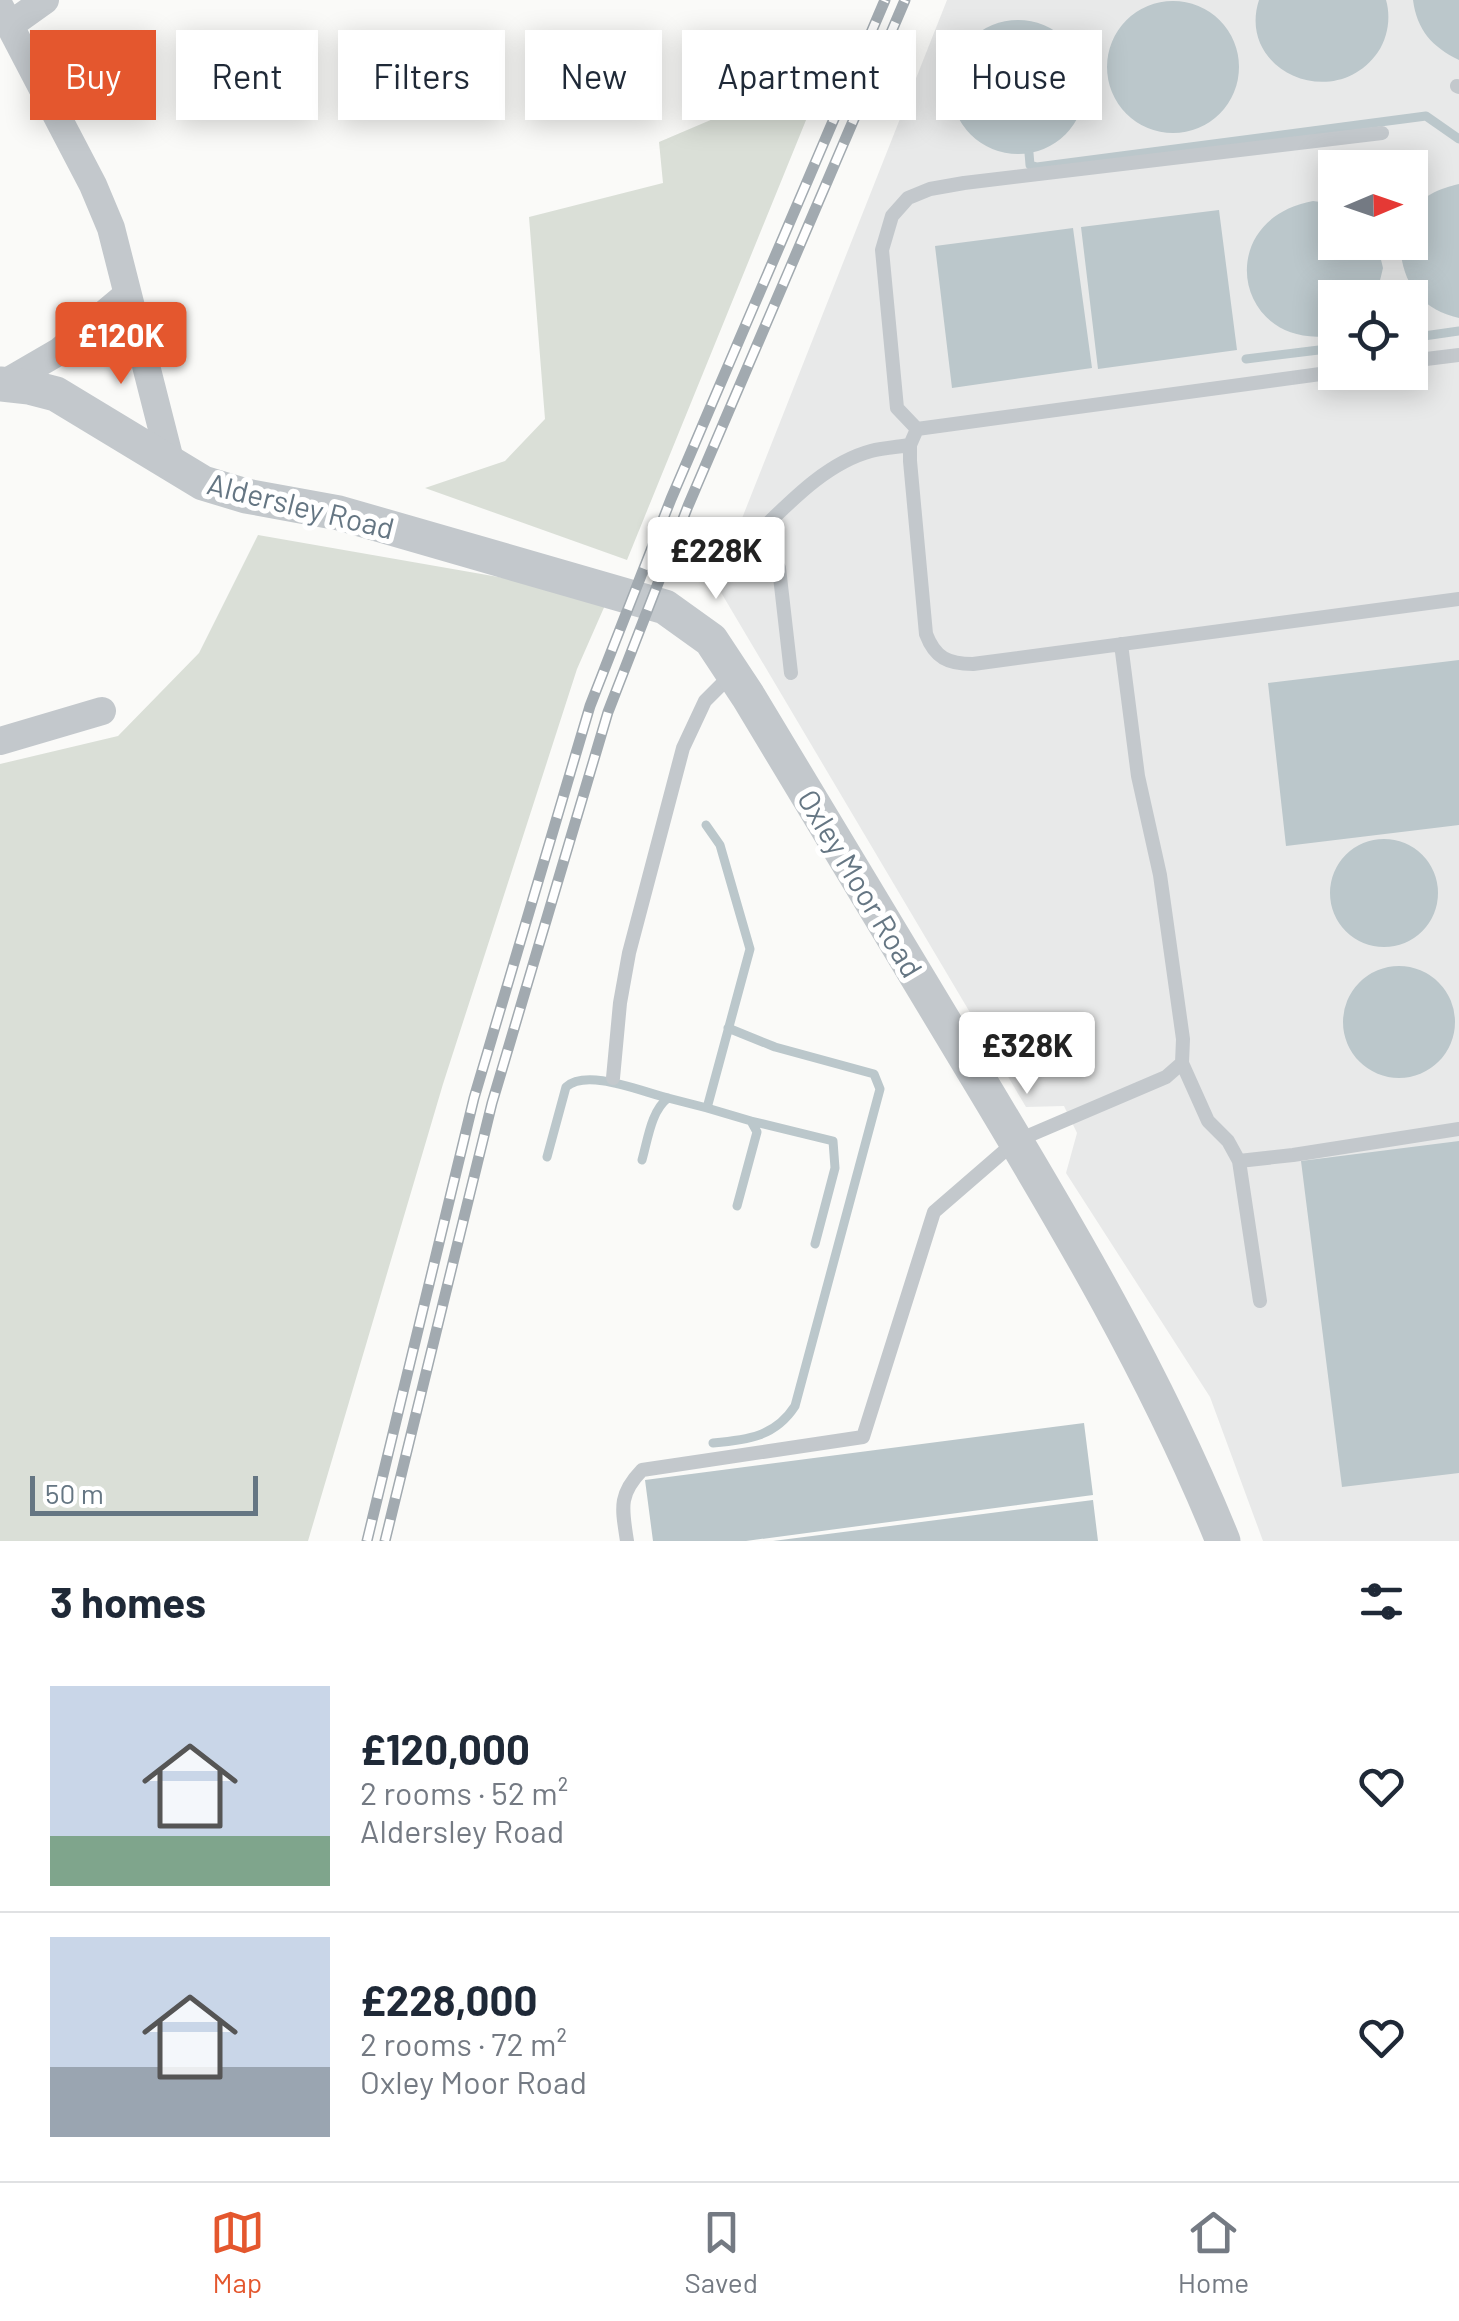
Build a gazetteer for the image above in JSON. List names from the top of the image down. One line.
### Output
{"streets":{"street":["Aldersley Road","Oxley Moor Road"]},"crossings":[["Aldersley Road","Oxley Moor Road"]],"scale_bar":"50 m","north":"right","page":{"chip":["Buy","Rent","Filters","New","Apartment","House"],"price":["£120K","£228K","£328K"],"scale":"50 m","heading":"3 homes","list":[{"name":"£120,000","note":"2 rooms · 52 m² · Aldersley Road"},{"name":"£228,000","note":"2 rooms · 72 m² · Oxley Moor Road"}],"tabs":["Map","Saved","Home"]}}
